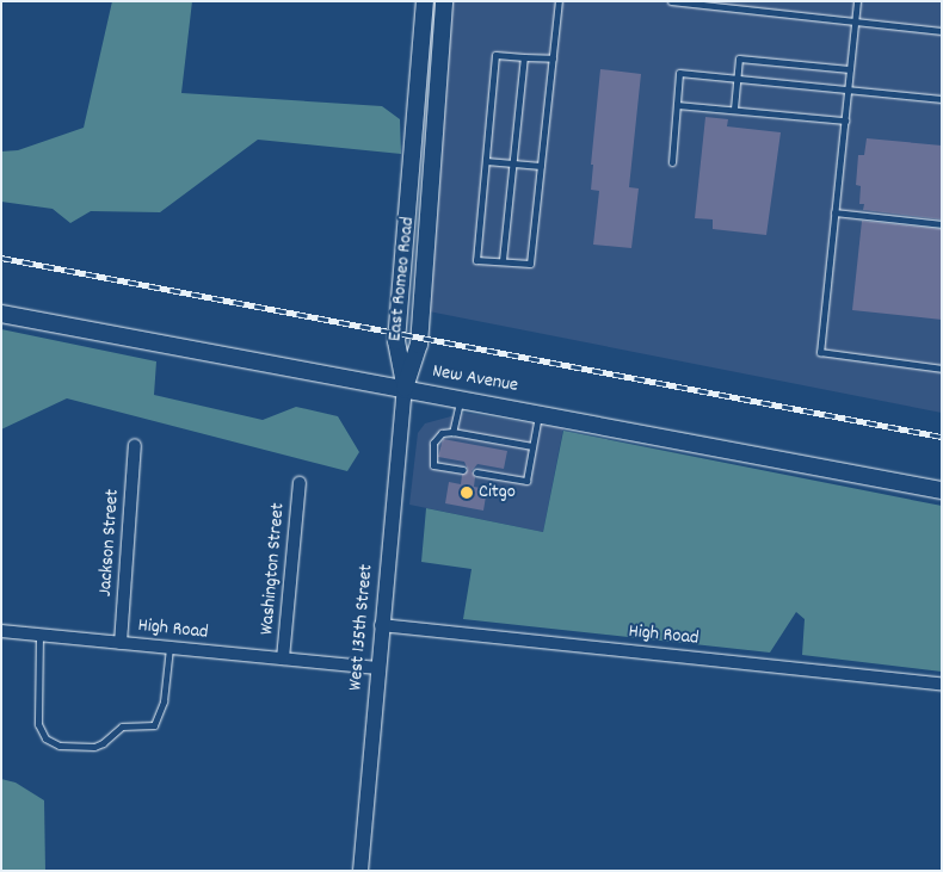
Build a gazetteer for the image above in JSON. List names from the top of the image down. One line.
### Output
{"streets":{"main road":["East Romeo Road","New Avenue"],"street":["Jackson Street","Washington Street","West 135th Street","High Road"]},"crossings":[["East Romeo Road","New Avenue"],["East Romeo Road","West 135th Street"],["New Avenue","West 135th Street"],["Jackson Street","High Road"],["Washington Street","High Road"],["West 135th Street","High Road"]],"places":["Citgo"]}
